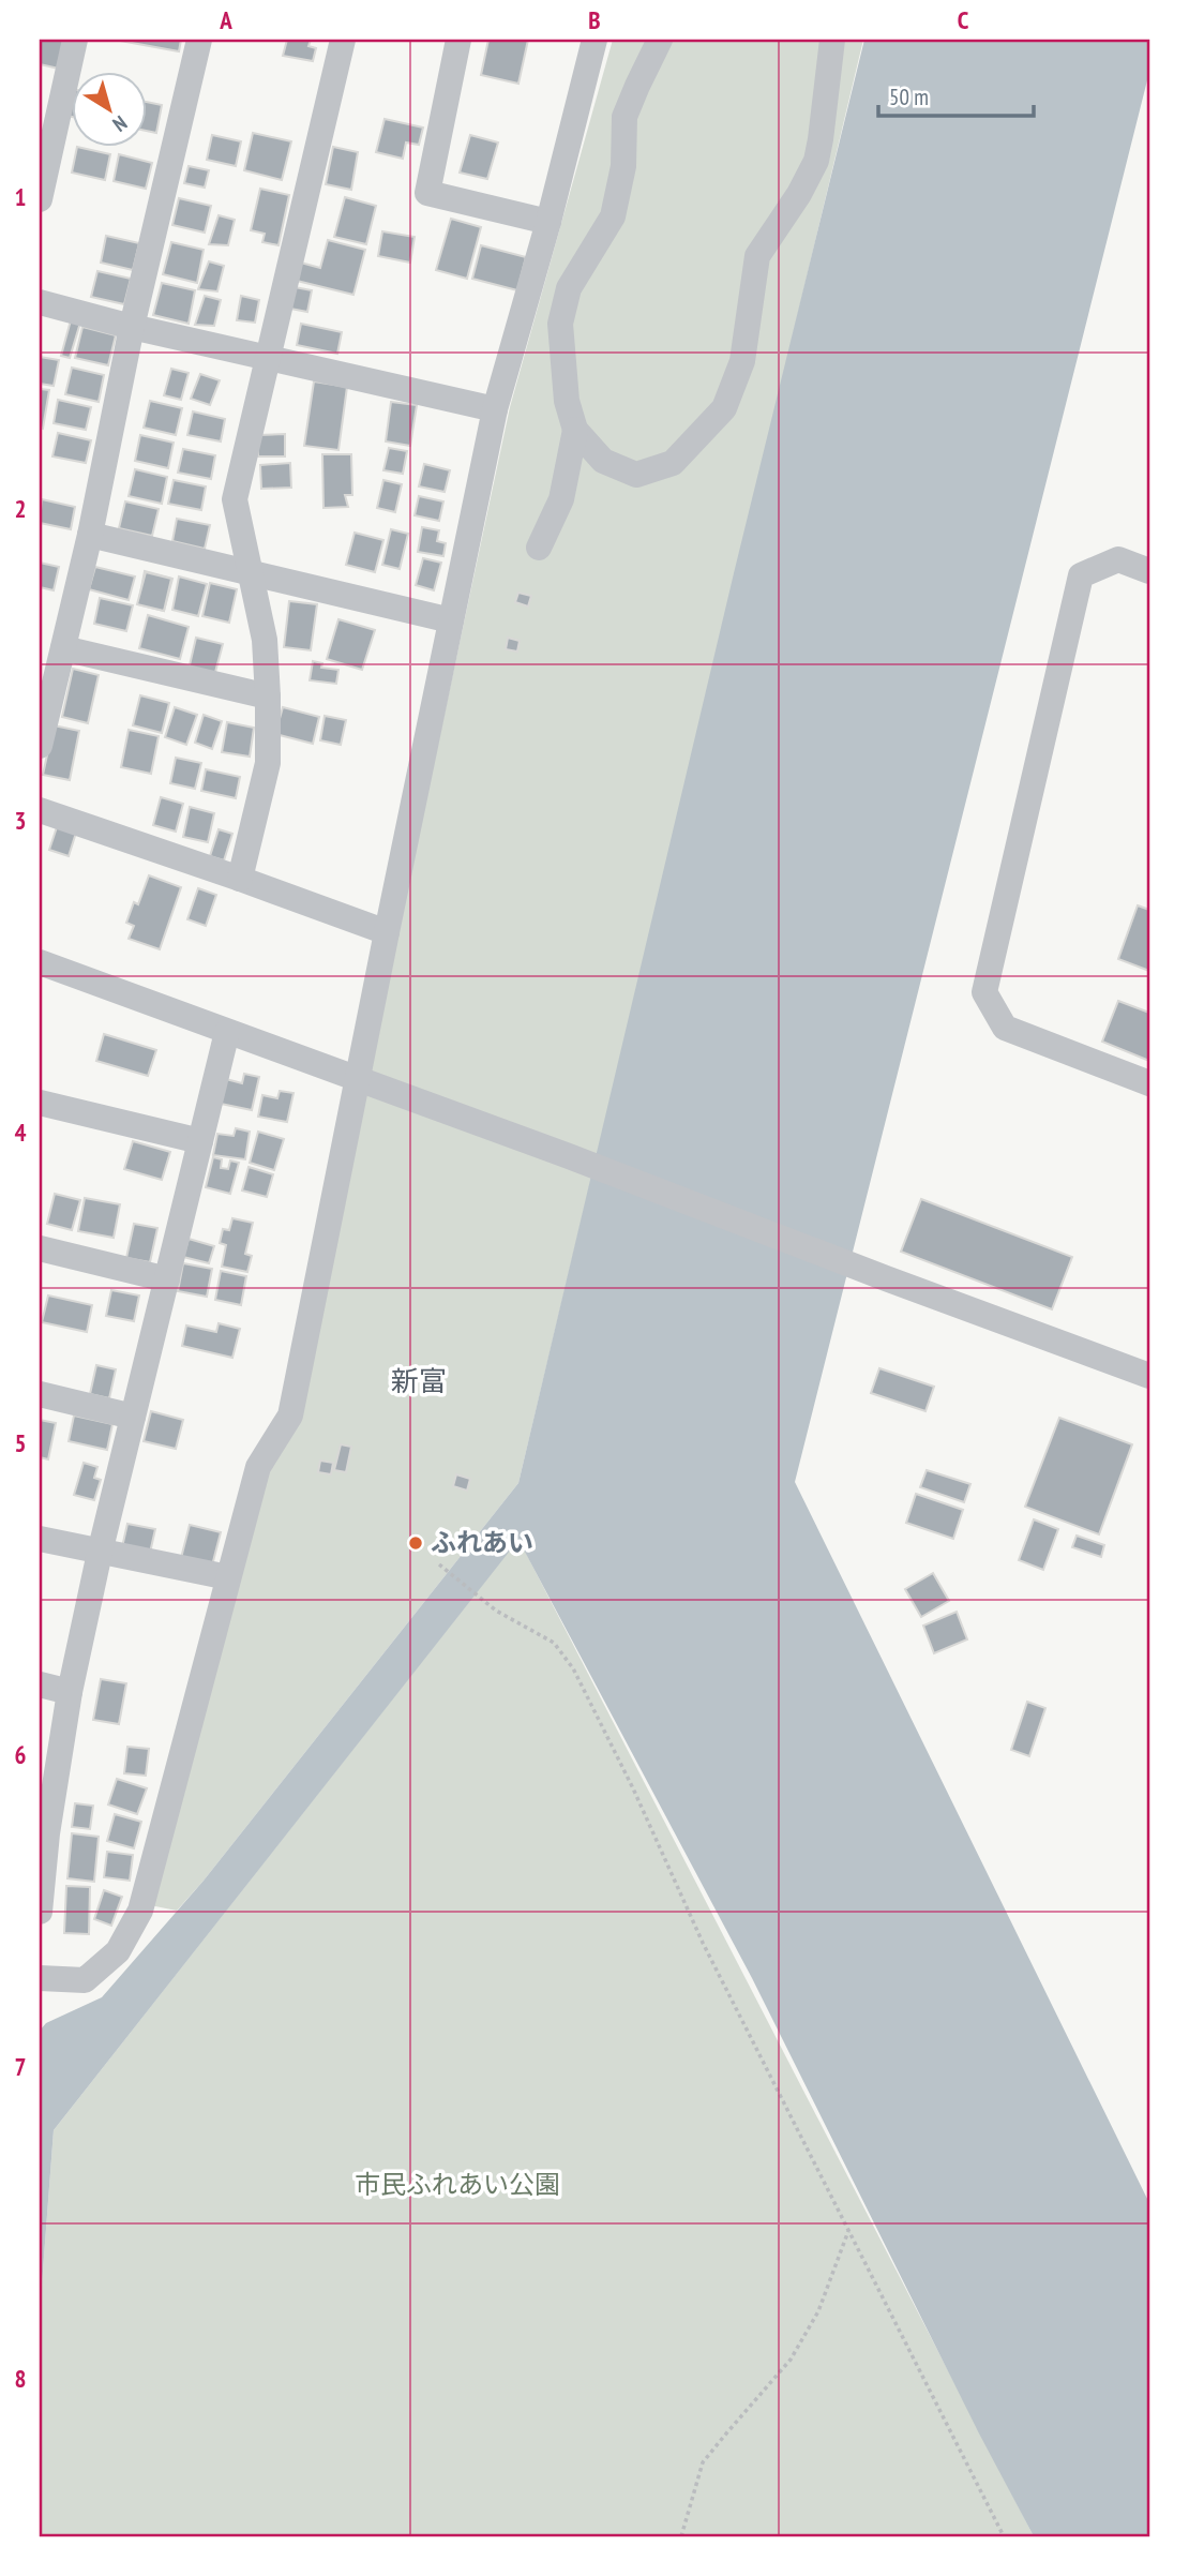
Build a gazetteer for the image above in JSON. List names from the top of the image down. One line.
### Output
{"districts":["新富"],"parks":["市民ふれあい公園"],"places":["ふれあい"],"scale_bar":"50 m","north":"bottom right","grid":{"columns":["A","B","C"],"rows":["1","2","3","4","5","6","7","8"]}}
